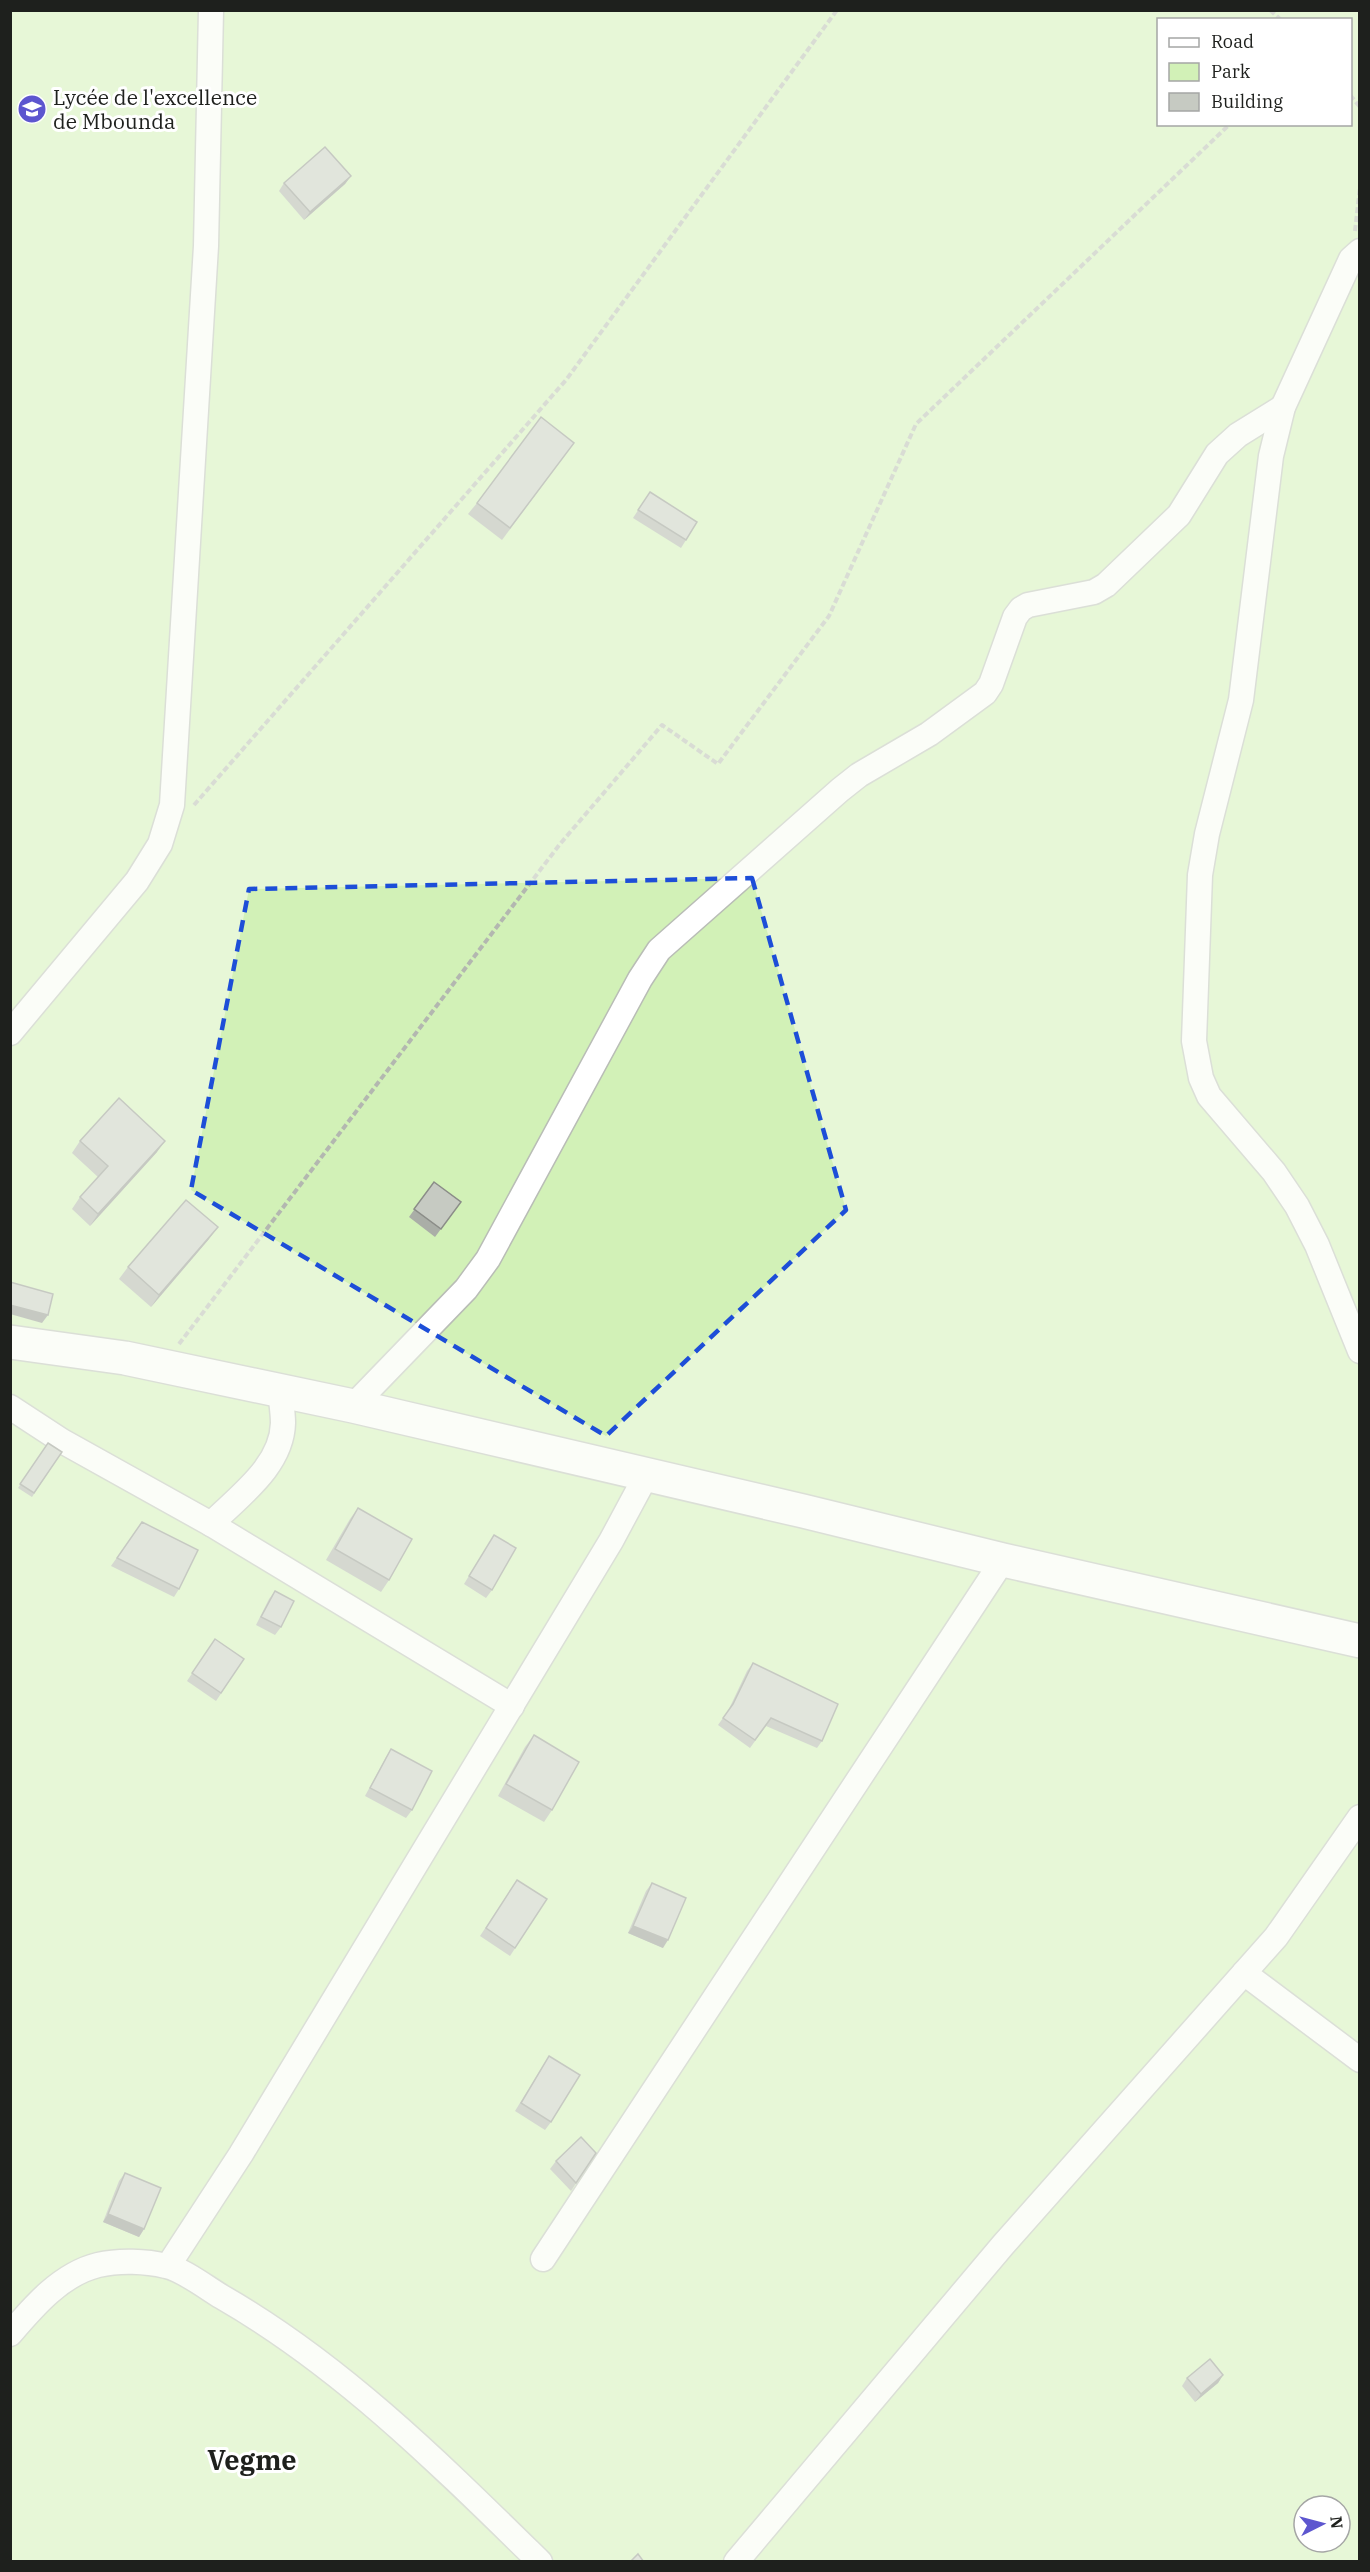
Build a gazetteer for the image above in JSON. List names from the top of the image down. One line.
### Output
{"districts":["Vegme"],"places":{"school or university":["Lycée de l'excellence de Mbounda"]},"legend":["Road","Park","Building"],"north":"right"}
